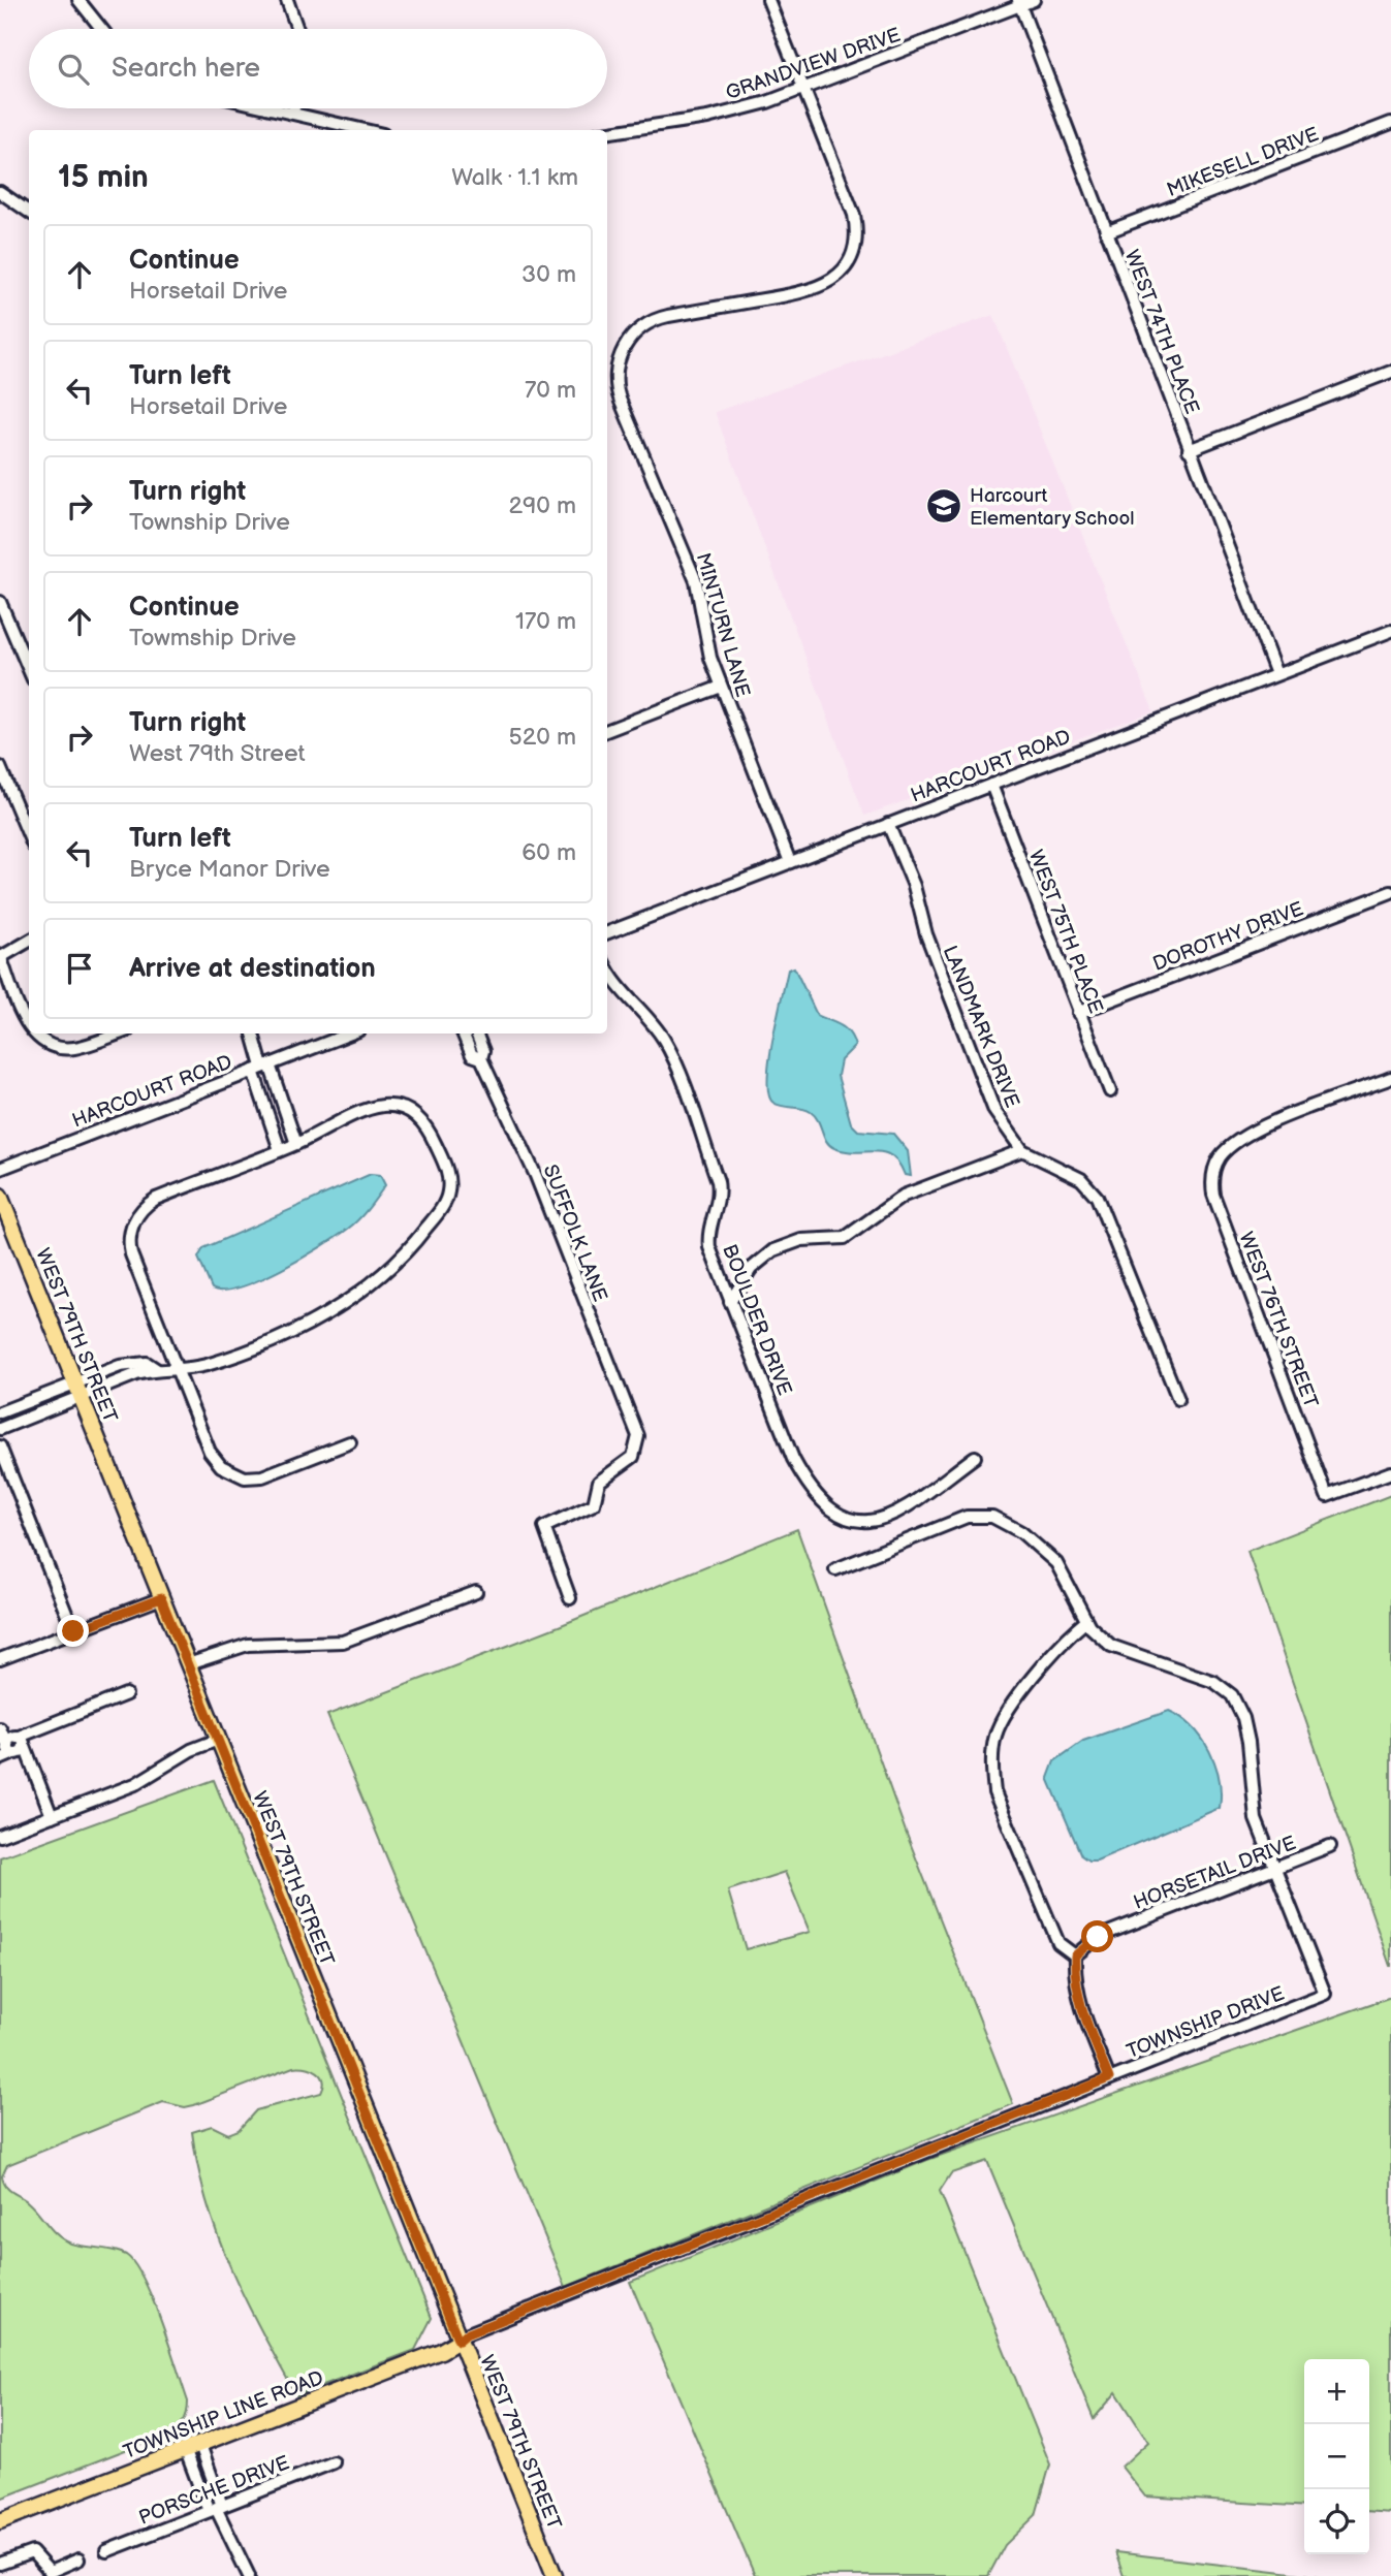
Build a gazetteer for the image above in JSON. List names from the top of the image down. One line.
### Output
{"streets":{"main road":["WEST 79TH STREET","TOWNSHIP LINE ROAD"],"street":["GRANDVIEW DRIVE","MIKESELL DRIVE","WEST 74TH PLACE","MINTURN LANE","HARCOURT ROAD","WEST 75TH PLACE","DOROTHY DRIVE","LANDMARK DRIVE","SUFFOLK LANE","BOULDER DRIVE","WEST 76TH STREET","HORSETAIL DRIVE","TOWNSHIP DRIVE","PORSCHE DRIVE"]},"crossings":[["GRANDVIEW DRIVE","WEST 74TH PLACE"],["GRANDVIEW DRIVE","MINTURN LANE"],["MIKESELL DRIVE","WEST 74TH PLACE"],["WEST 74TH PLACE","HARCOURT ROAD"],["MINTURN LANE","HARCOURT ROAD"],["HARCOURT ROAD","WEST 75TH PLACE"],["HARCOURT ROAD","LANDMARK DRIVE"],["WEST 75TH PLACE","DOROTHY DRIVE"],["WEST 79TH STREET","TOWNSHIP DRIVE"],["WEST 79TH STREET","TOWNSHIP LINE ROAD"],["HORSETAIL DRIVE","TOWNSHIP DRIVE"],["TOWNSHIP DRIVE","TOWNSHIP LINE ROAD"]],"places":{"school or university":["Harcourt Elementary School"]},"page":{"search":"Search here","heading":["15 min","Walk · 1.1 km"],"list":[["Continue","Horsetail Drive","30 m"],["Turn left","Horsetail Drive","70 m"],["Turn right","Township Drive","290 m"],["Continue","Towmship Drive","170 m"],["Turn right","West 79th Street","520 m"],["Turn left","Bryce Manor Drive","60 m"],"Arrive at destination"],"map_buttons":["+","−"]}}
